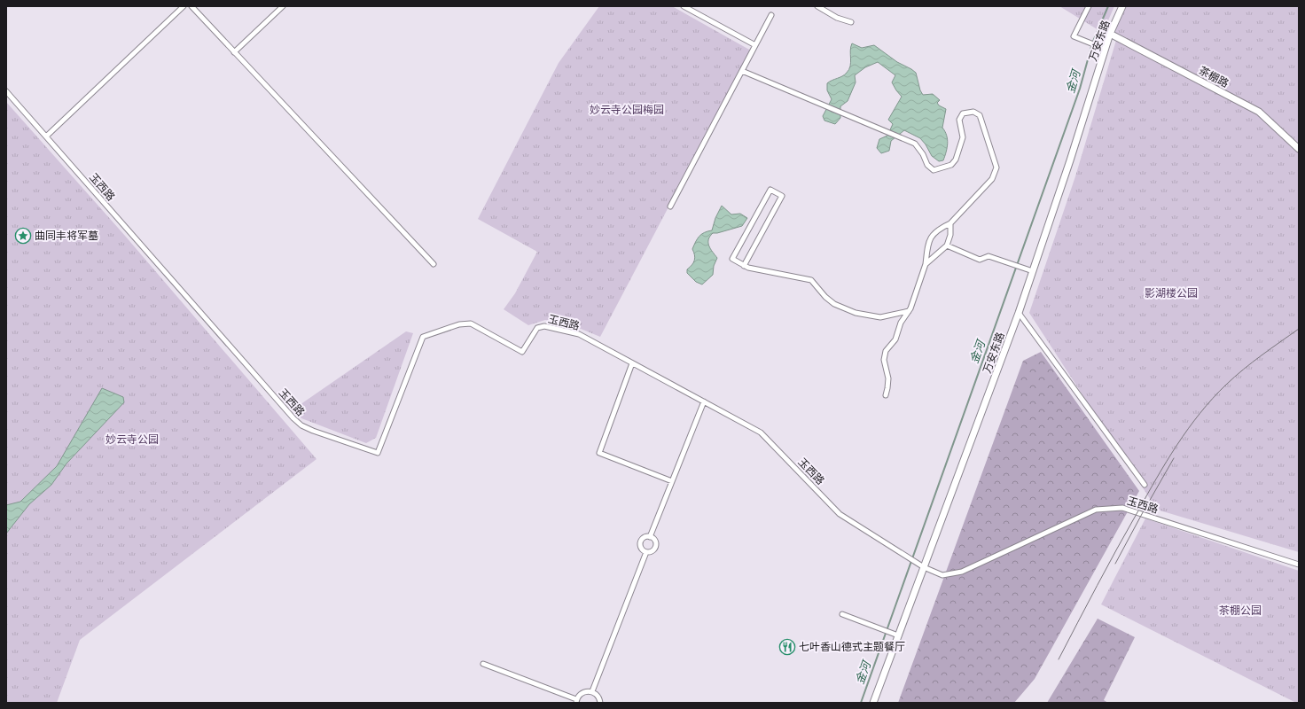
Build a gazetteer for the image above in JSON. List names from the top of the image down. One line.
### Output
{"streets":{"street":["万安东路","茶棚路","玉西路"]},"crossings":[["万安东路","茶棚路"],["万安东路","玉西路"]],"water":["金河"],"parks":["妙云寺公园梅园","影湖楼公园","妙云寺公园","茶棚公园"],"places":{"place":["曲同丰将军墓"],"restaurant":["七叶香山德式主题餐厅"]}}
